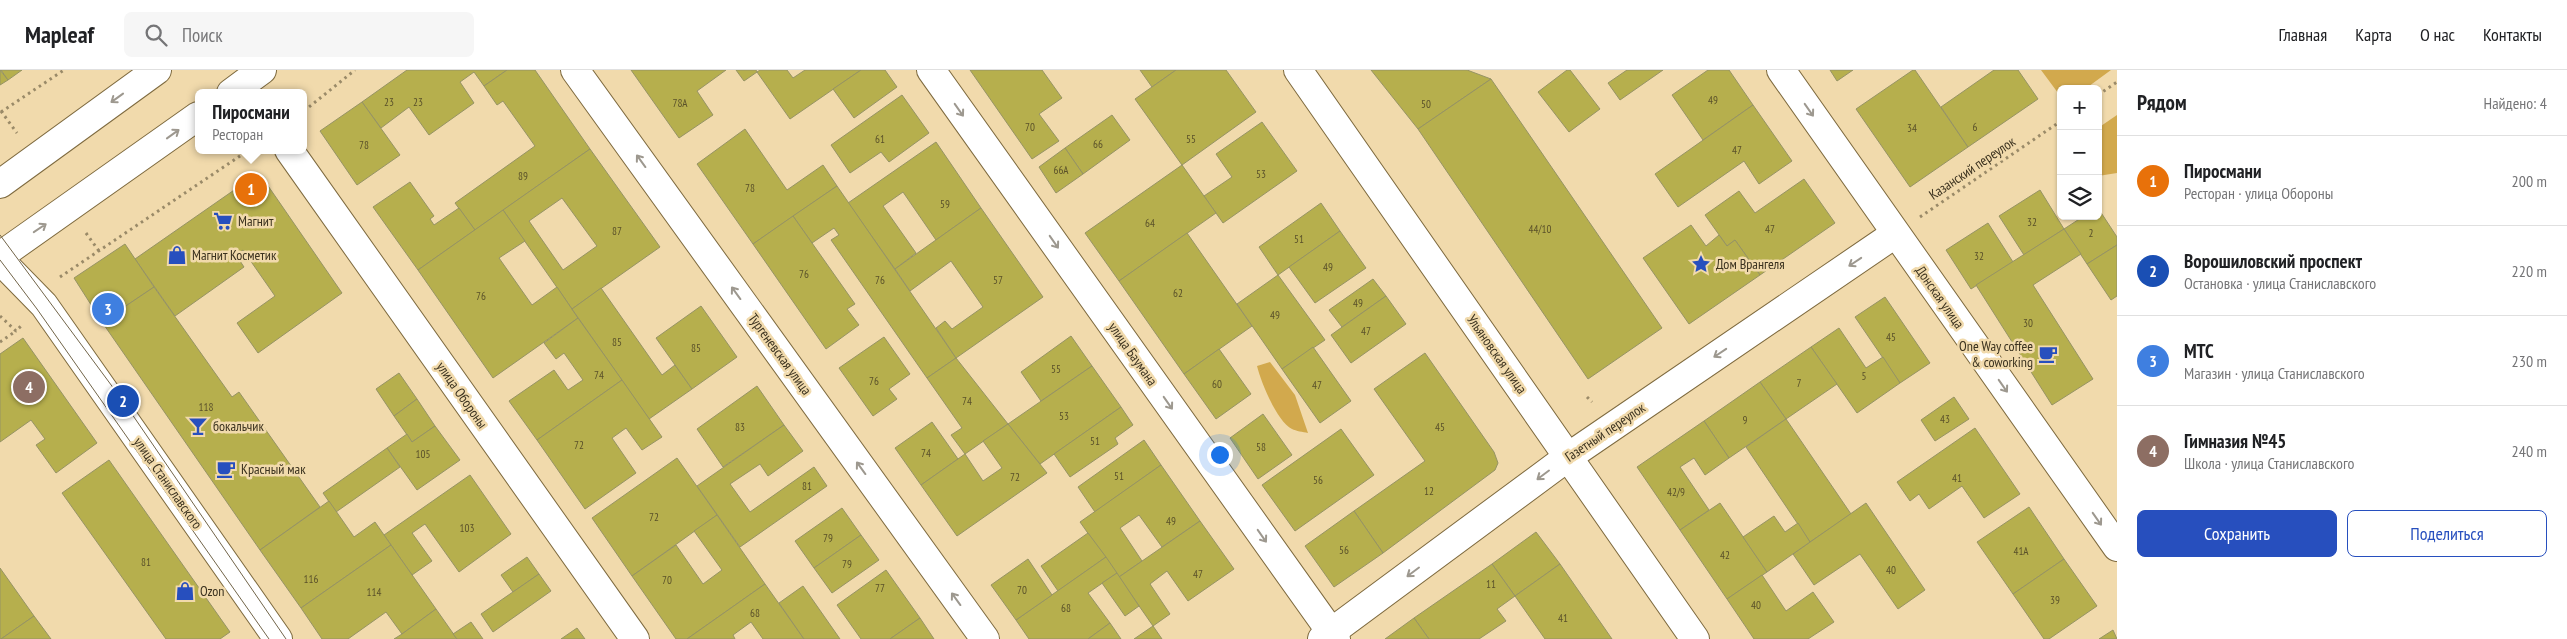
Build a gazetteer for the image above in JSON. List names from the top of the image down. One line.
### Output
{"streets":{"street":["Донская улица","Тургеневская улица","улица Баумана","Ульяновская улица","улица Обороны","Газетный переулок","улица Станиславского"],"path":["Казанский переулок"]},"crossings":[["Казанский переулок","Донская улица"],["Казанский переулок","Газетный переулок"],["Донская улица","Газетный переулок"],["улица Баумана","Газетный переулок"],["Ульяновская улица","Газетный переулок"]],"one_way":["Донская улица","Тургеневская улица","улица Баумана","Газетный переулок"],"places":{"supermarket":["Магнит"],"shop":["Магнит Косметик","Ozon"],"place":["Дом Врангеля"],"cafe":["One Way coffee & coworking","Красный мак"],"bar":["бокальчик"]},"house_numbers":["49","23","23","78А","50","70","6","34","61","55","66","78","47","66А","53","89","78","59","32","64","44/10","47","87","2","51","32","49","76","76","57","62","76","49","49","30","47","45","85","85","55","74","5","76","7","60","47","74","118","53","43","9","83","45","51","72","58","74","105","51","72","41","56","81","12","42/9","72","49","103","79","56","41А","42","81","79","40","47","116","70","11","77","70","114","39","40","68","68","41"],"page":{"header":"Mapleaf","search":"Поиск","nav":["Главная","Карта","О нас","Контакты"],"heading":["Рядом","Найдено: 4"],"map_buttons":["+","−"],"popup":["Пиросмани","Ресторан"],"list":[{"mark":"1","name":"Пиросмани","note":"Ресторан · улица Обороны","value":"200 m"},{"mark":"2","name":"Ворошиловский проспект","note":"Остановка · улица Станиславского","value":"220 m"},{"mark":"3","name":"МТС","note":"Магазин · улица Станиславского","value":"230 m"},{"mark":"4","name":"Гимназия №45","note":"Школа · улица Станиславского","value":"240 m"}],"pins":["1","3","4","2"],"buttons":["Сохранить","Поделиться"]}}
